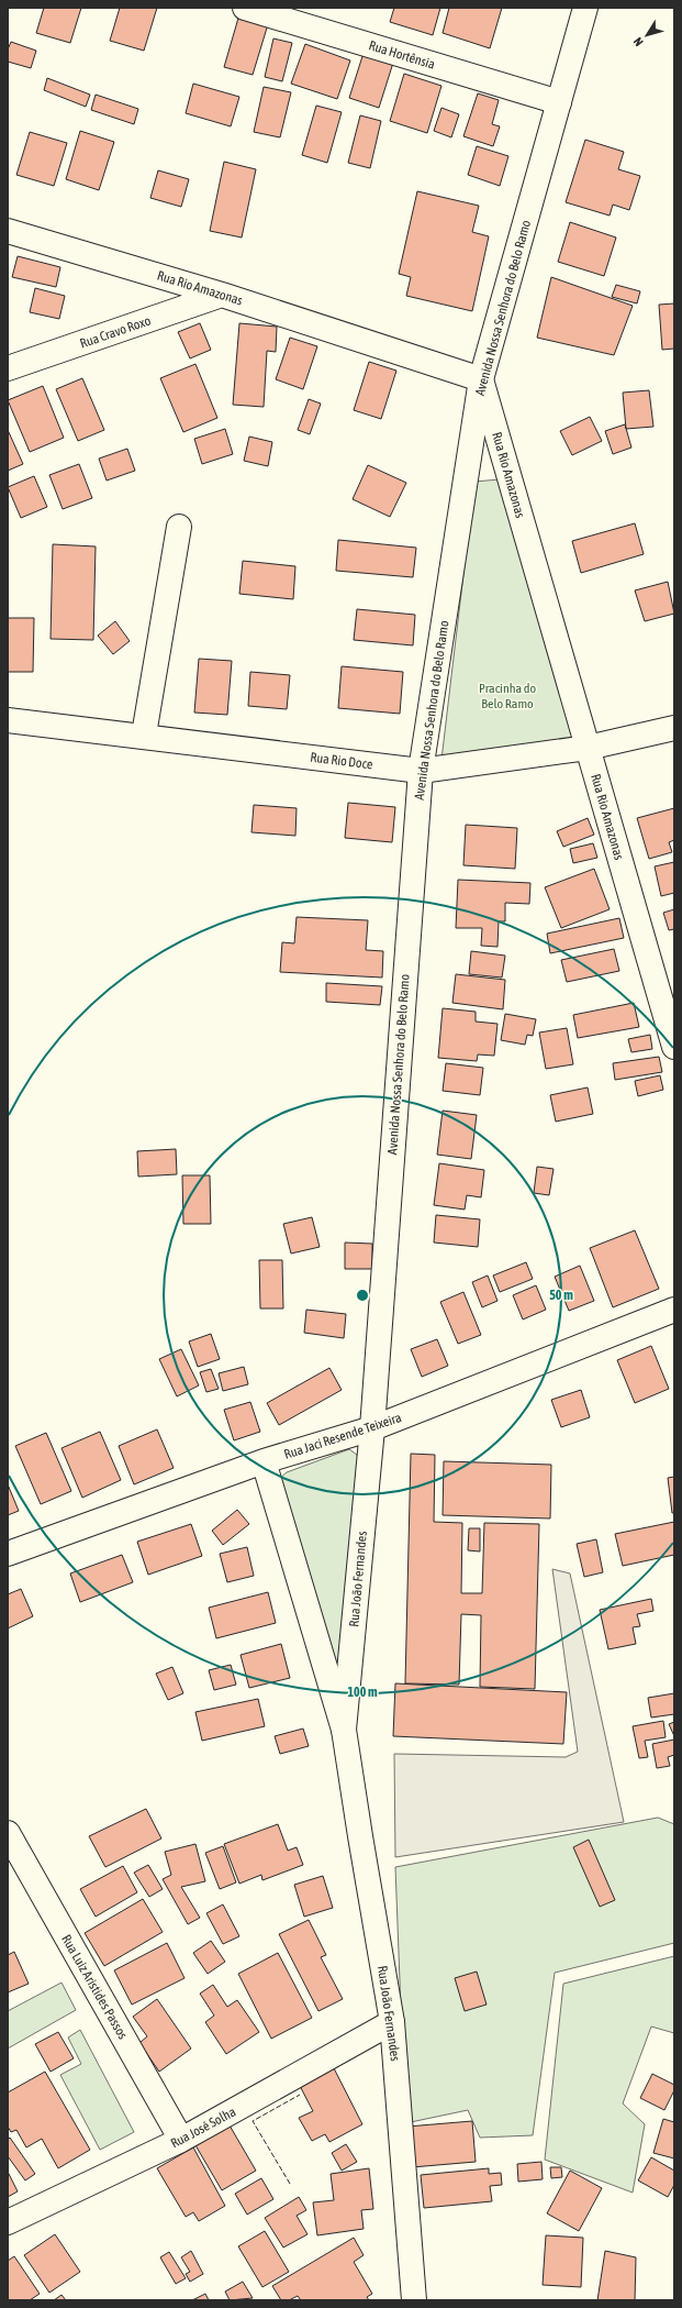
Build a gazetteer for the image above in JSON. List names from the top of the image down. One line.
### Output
{"streets":{"street":["Rua Hortênsia","Rua Rio Amazonas","Avenida Nossa Senhora do Belo Ramo","Rua Cravo Roxo","Rua Rio Doce","Rua Jaci Resende Teixeira","Rua João Fernandes","Rua Luiz Aristides Passos","Rua José Solha"]},"crossings":[["Rua Hortênsia","Avenida Nossa Senhora do Belo Ramo"],["Rua Rio Amazonas","Avenida Nossa Senhora do Belo Ramo"],["Rua Rio Amazonas","Rua Cravo Roxo"],["Rua Rio Amazonas","Rua Rio Doce"],["Avenida Nossa Senhora do Belo Ramo","Rua Rio Doce"],["Avenida Nossa Senhora do Belo Ramo","Rua Jaci Resende Teixeira"],["Avenida Nossa Senhora do Belo Ramo","Rua João Fernandes"],["Rua Jaci Resende Teixeira","Rua João Fernandes"],["Rua João Fernandes","Rua José Solha"],["Rua Luiz Aristides Passos","Rua José Solha"]],"parks":["Pracinha do Belo Ramo"],"north":"bottom left","rings":["50 m","100 m"]}
